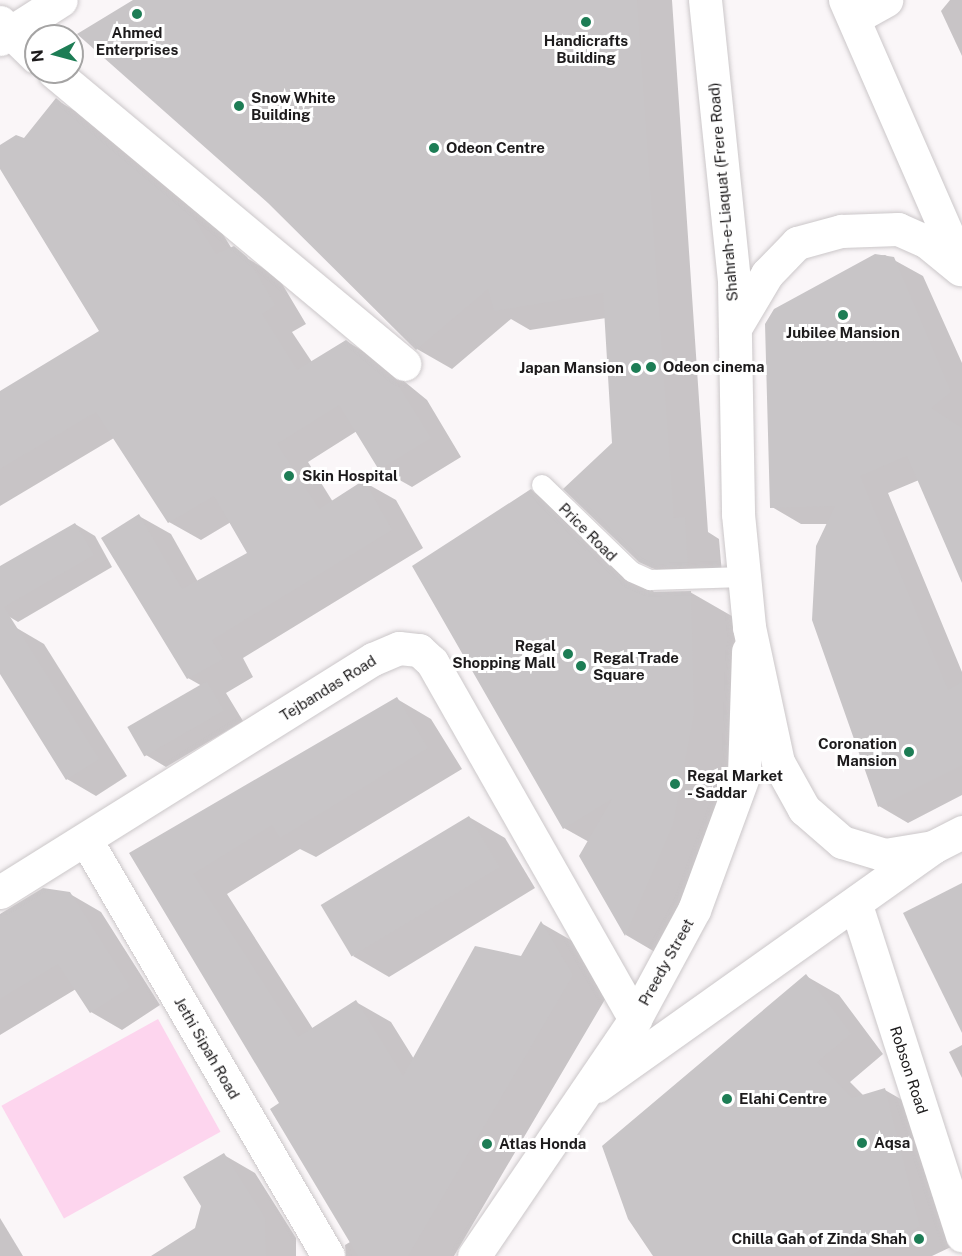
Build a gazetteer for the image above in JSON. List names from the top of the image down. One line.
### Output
{"streets":{"main road":["Shahrah-e-Liaquat (Frere Road)","Tejbandas Road","Preedy Street","Jethi Sipah Road","Robson Road"],"lane":["Price Road"]},"crossings":[["Shahrah-e-Liaquat (Frere Road)","Price Road"],["Shahrah-e-Liaquat (Frere Road)","Preedy Street"],["Tejbandas Road","Preedy Street"],["Tejbandas Road","Jethi Sipah Road"]],"places":["Ahmed Enterprises","Handicrafts Building","Snow White Building","Odeon Centre","Jubilee Mansion","Odeon cinema","Japan Mansion","Skin Hospital","Regal Shopping Mall","Regal Trade Square","Coronation Mansion","Regal Market - Saddar","Elahi Centre","Aqsa","Atlas Honda","Chilla Gah of Zinda Shah"],"north":"left"}
